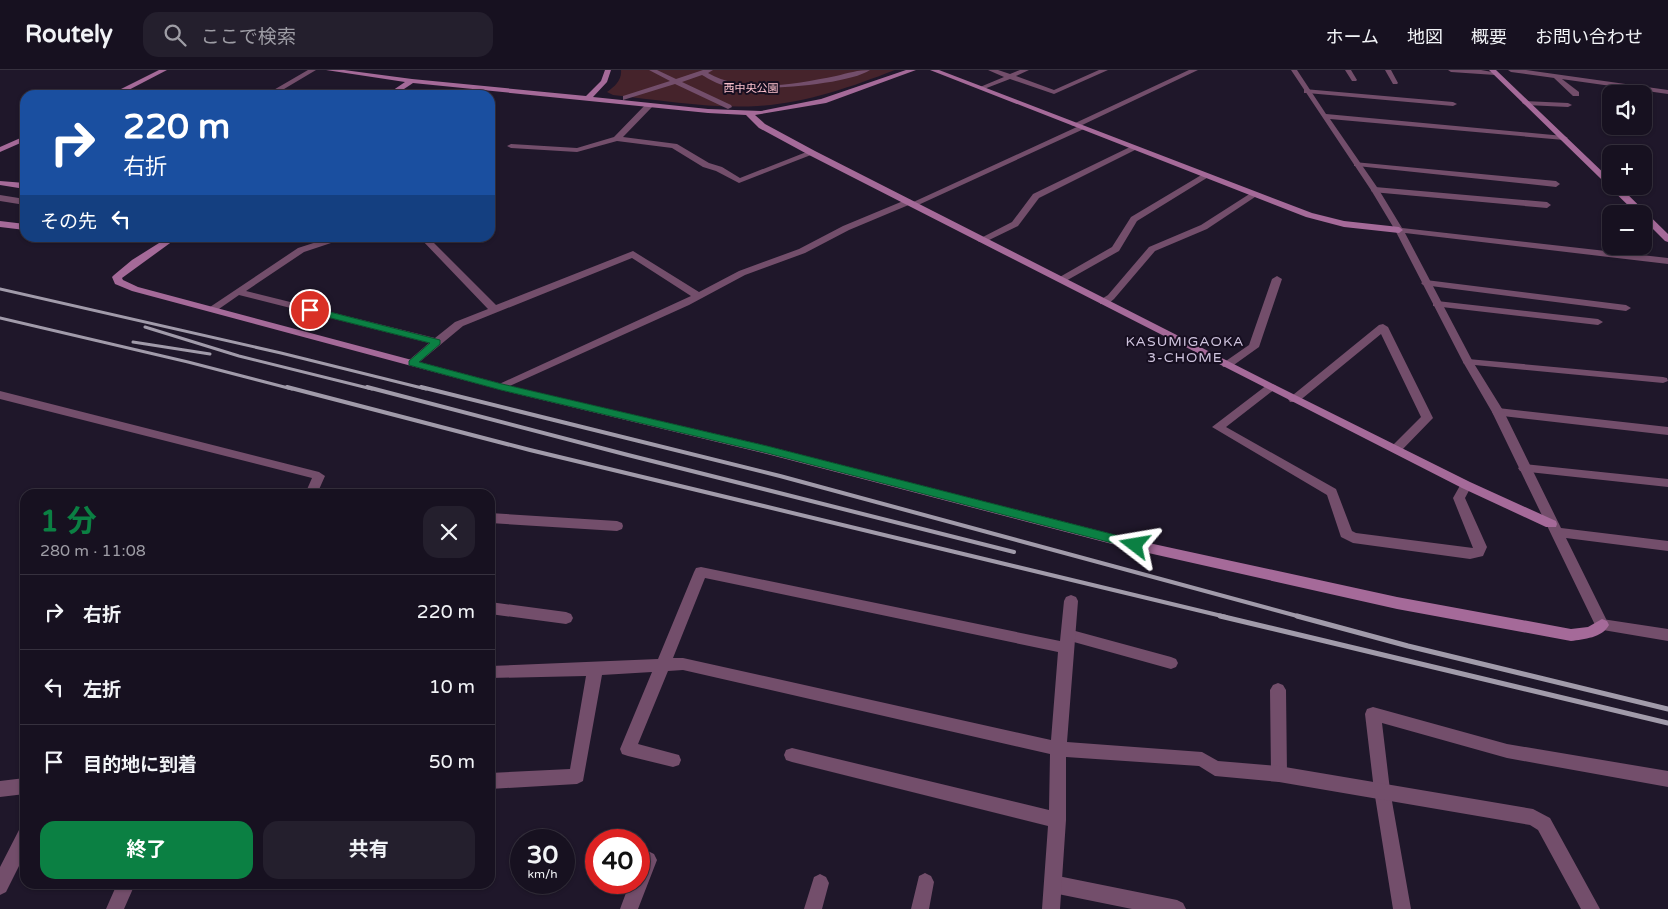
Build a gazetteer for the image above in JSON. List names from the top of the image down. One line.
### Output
{"districts":["KASUMIGAOKA 3-CHOME"],"parks":["西中央公園"],"page":{"header":"Routely","search":"ここで検索","nav":["ホーム","地図","概要","お問い合わせ"],"map_buttons":["+","−"],"turn":["220 m","右折"],"then":"その先","heading":["1 分","280 m · 11:08"],"list":[{"name":"右折","value":"220 m"},{"name":"左折","value":"10 m"},{"name":"目的地に到着","value":"50 m"}],"buttons":["終了","共有"],"speed":"30 km/h","limit":"40"}}
